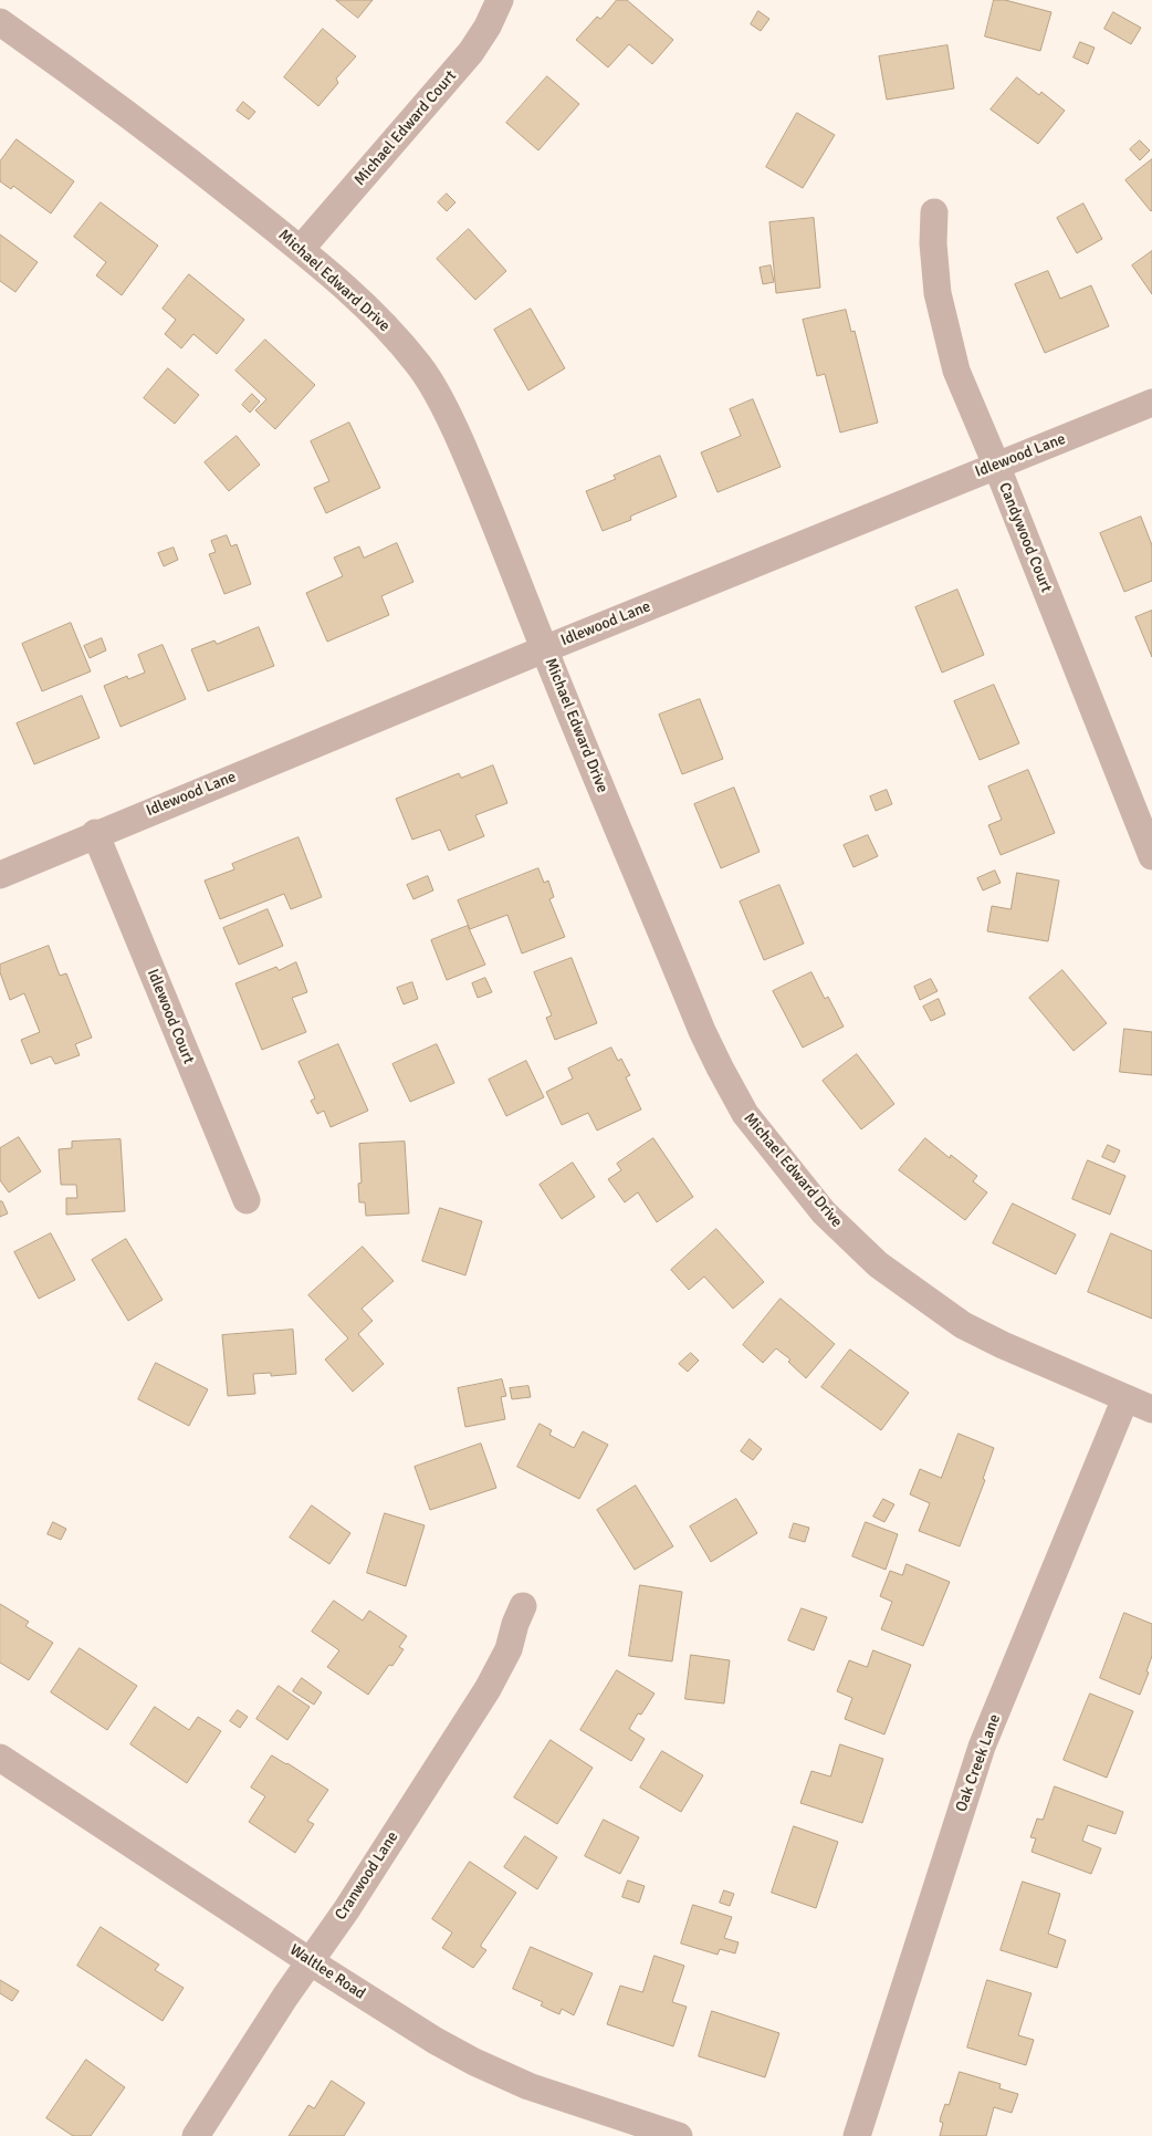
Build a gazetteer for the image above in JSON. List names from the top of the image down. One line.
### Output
{"streets":{"street":["Michael Edward Court","Michael Edward Drive","Idlewood Lane","Candywood Court","Idlewood Court","Oak Creek Lane","Cranwood Lane","Waltlee Road"]},"crossings":[["Michael Edward Court","Michael Edward Drive"],["Michael Edward Drive","Idlewood Lane"],["Michael Edward Drive","Oak Creek Lane"],["Idlewood Lane","Candywood Court"],["Idlewood Lane","Idlewood Court"],["Cranwood Lane","Waltlee Road"]]}
